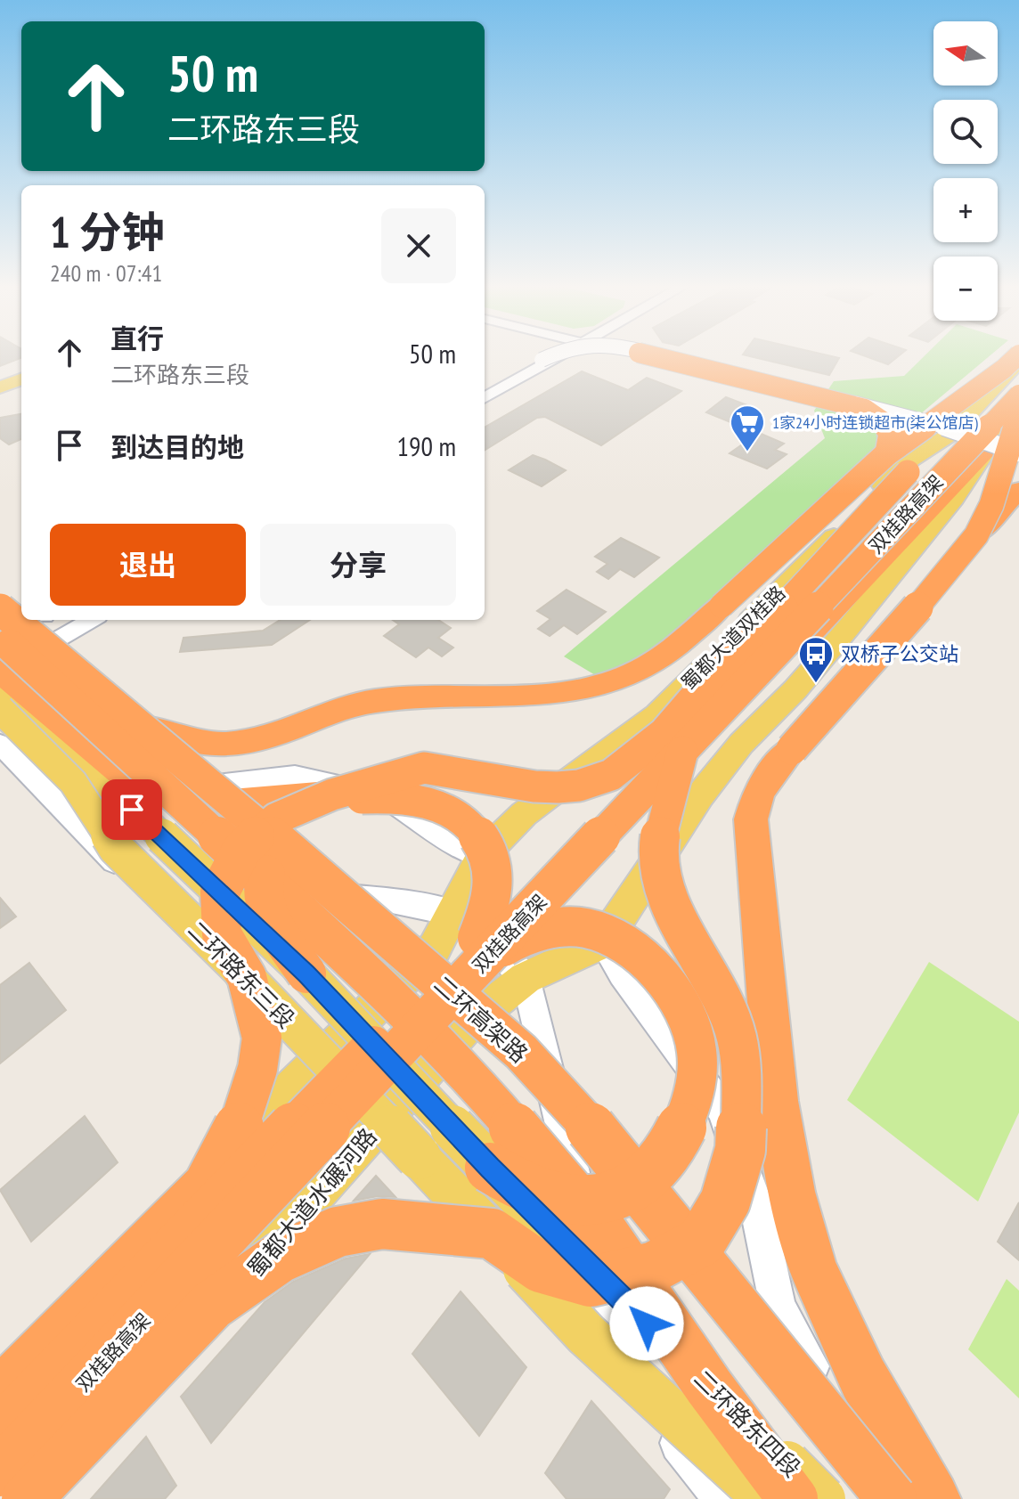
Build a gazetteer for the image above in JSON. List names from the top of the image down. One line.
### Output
{"streets":{"highway":["双桂路高架","二环高架路"],"main road":["蜀都大道双桂路","二环路东三段","蜀都大道水碾河路","二环路东四段"]},"crossings":[["双桂路高架","蜀都大道双桂路"],["二环路东三段","二环路东四段"]],"places":{"supermarket":["1家24小时连锁超市(柒公馆店)"],"bus stop":["双桥子公交站"]},"north":"left","page":{"map_buttons":["+","−"],"turn":["50 m","二环路东三段"],"heading":["1 分钟","240 m · 07:41"],"list":[{"name":"直行","note":"二环路东三段","value":"50 m"},{"name":"到达目的地","value":"190 m"}],"buttons":["退出","分享"]}}
